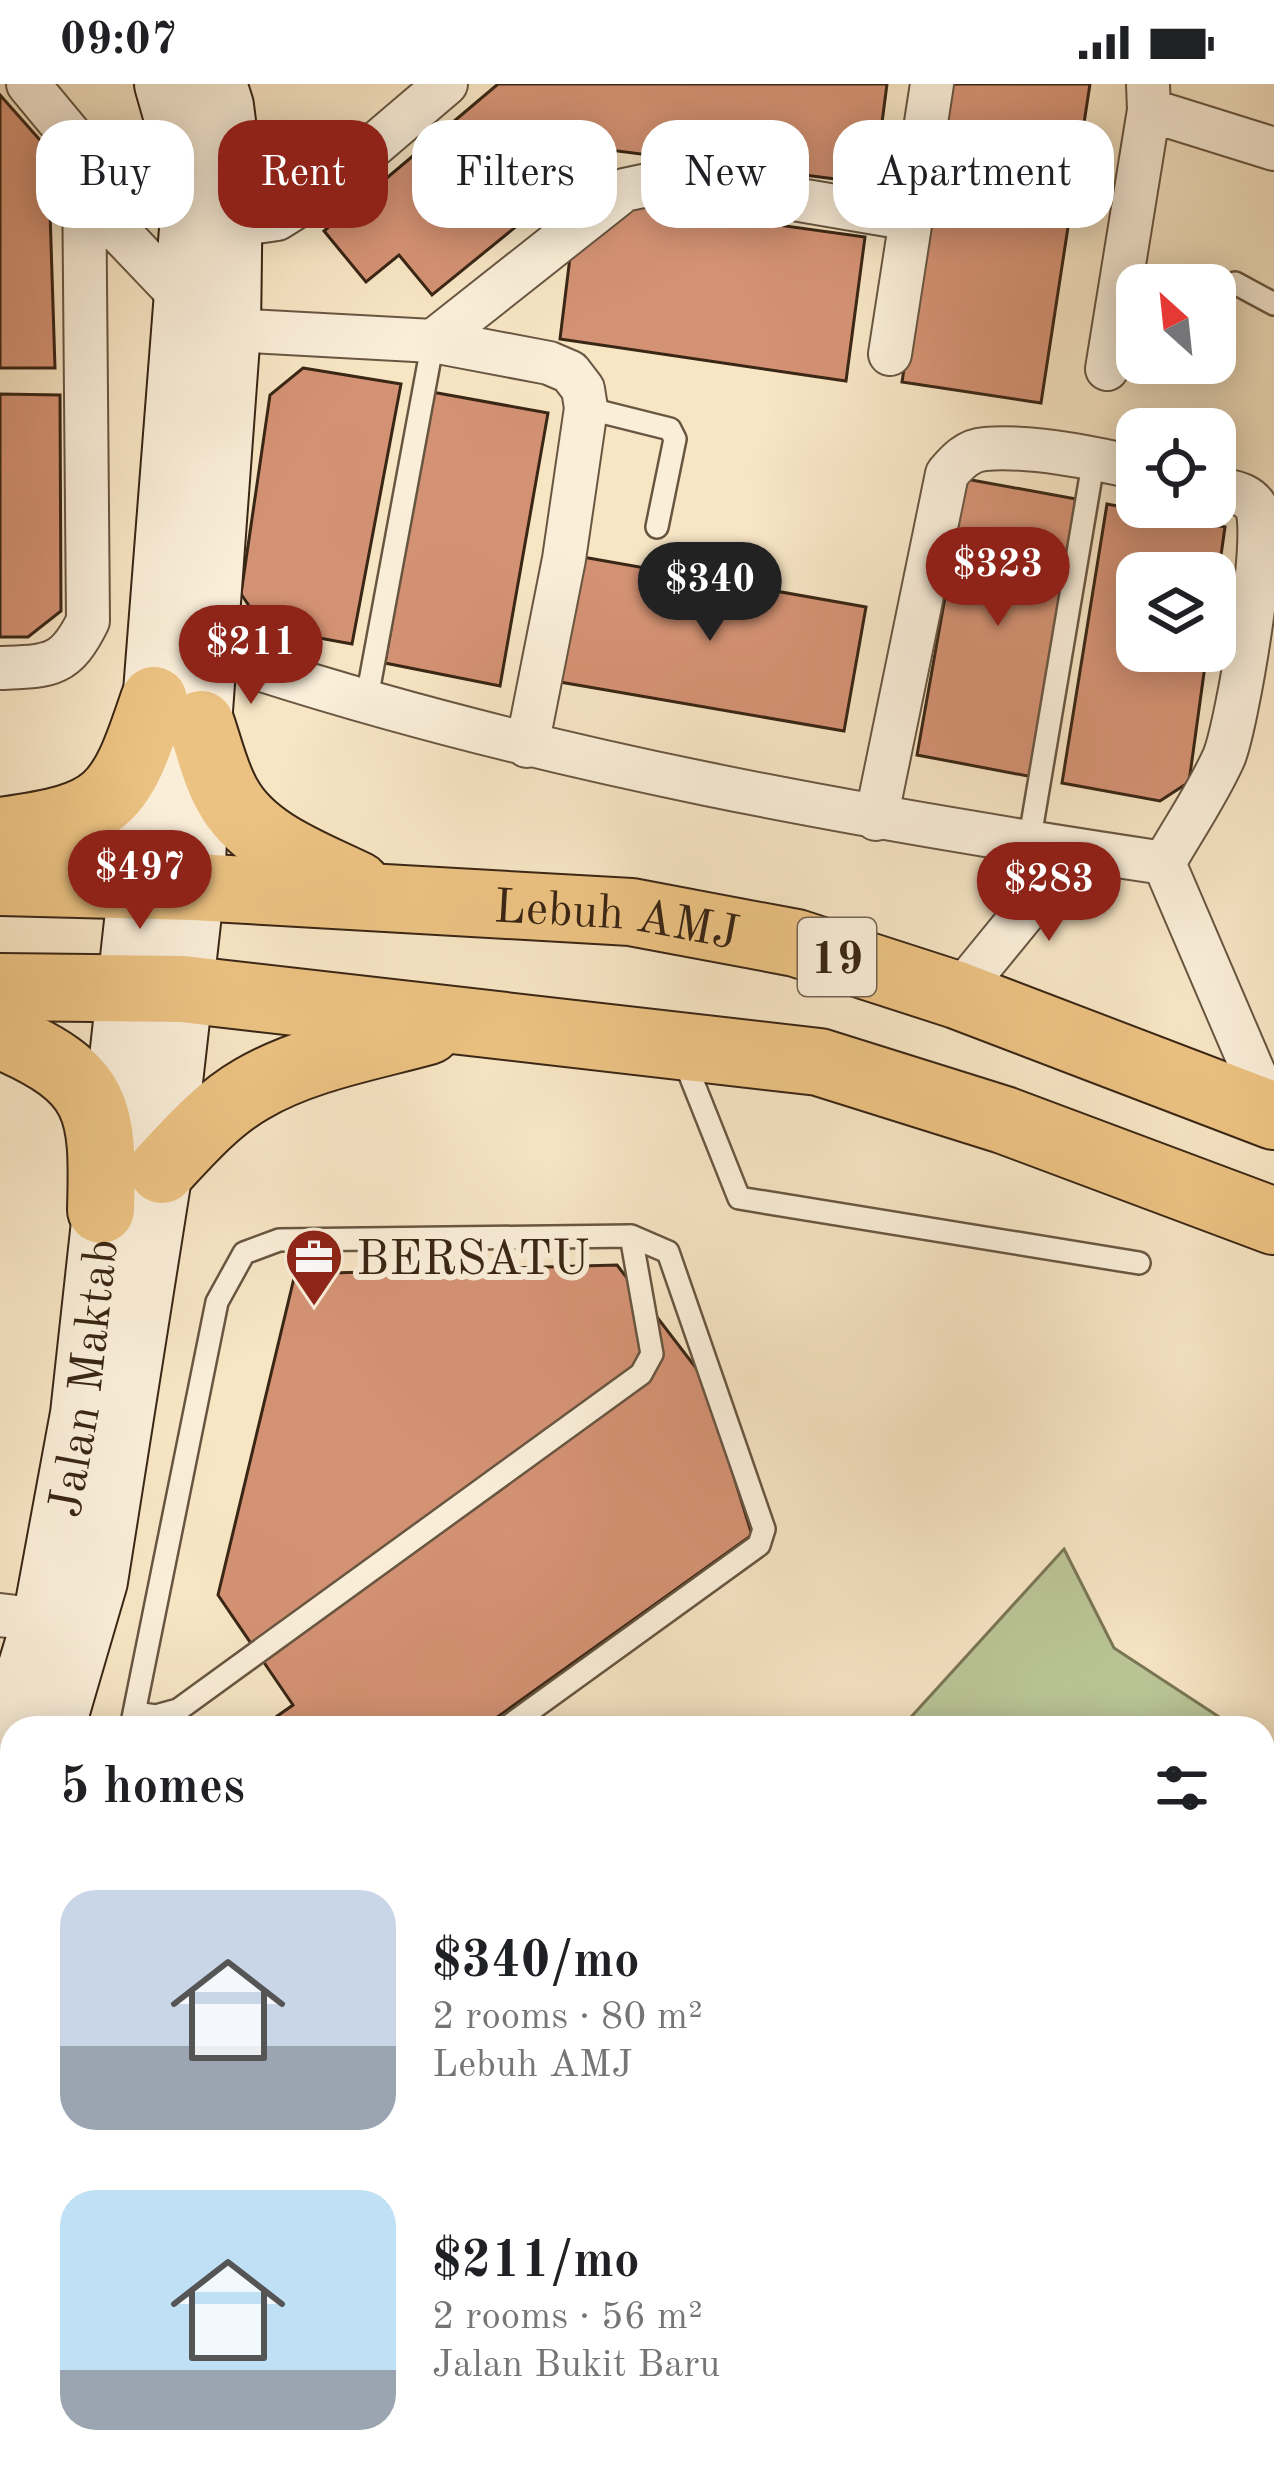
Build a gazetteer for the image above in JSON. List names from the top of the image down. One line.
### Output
{"streets":{"highway":["Lebuh AMJ","19"],"main road":["Jalan Maktab"]},"crossings":[["19","Jalan Maktab"]],"places":{"office":["BERSATU"]},"north":"top left","page":{"status":"09:07","chip":["Buy","Rent","Filters","New","Apartment"],"price":["$323","$340","$211","$497","$283"],"heading":"5 homes","list":[{"name":"$340/mo","note":"2 rooms · 80 m² · Lebuh AMJ"},{"name":"$211/mo","note":"2 rooms · 56 m² · Jalan Bukit Baru"}]}}
